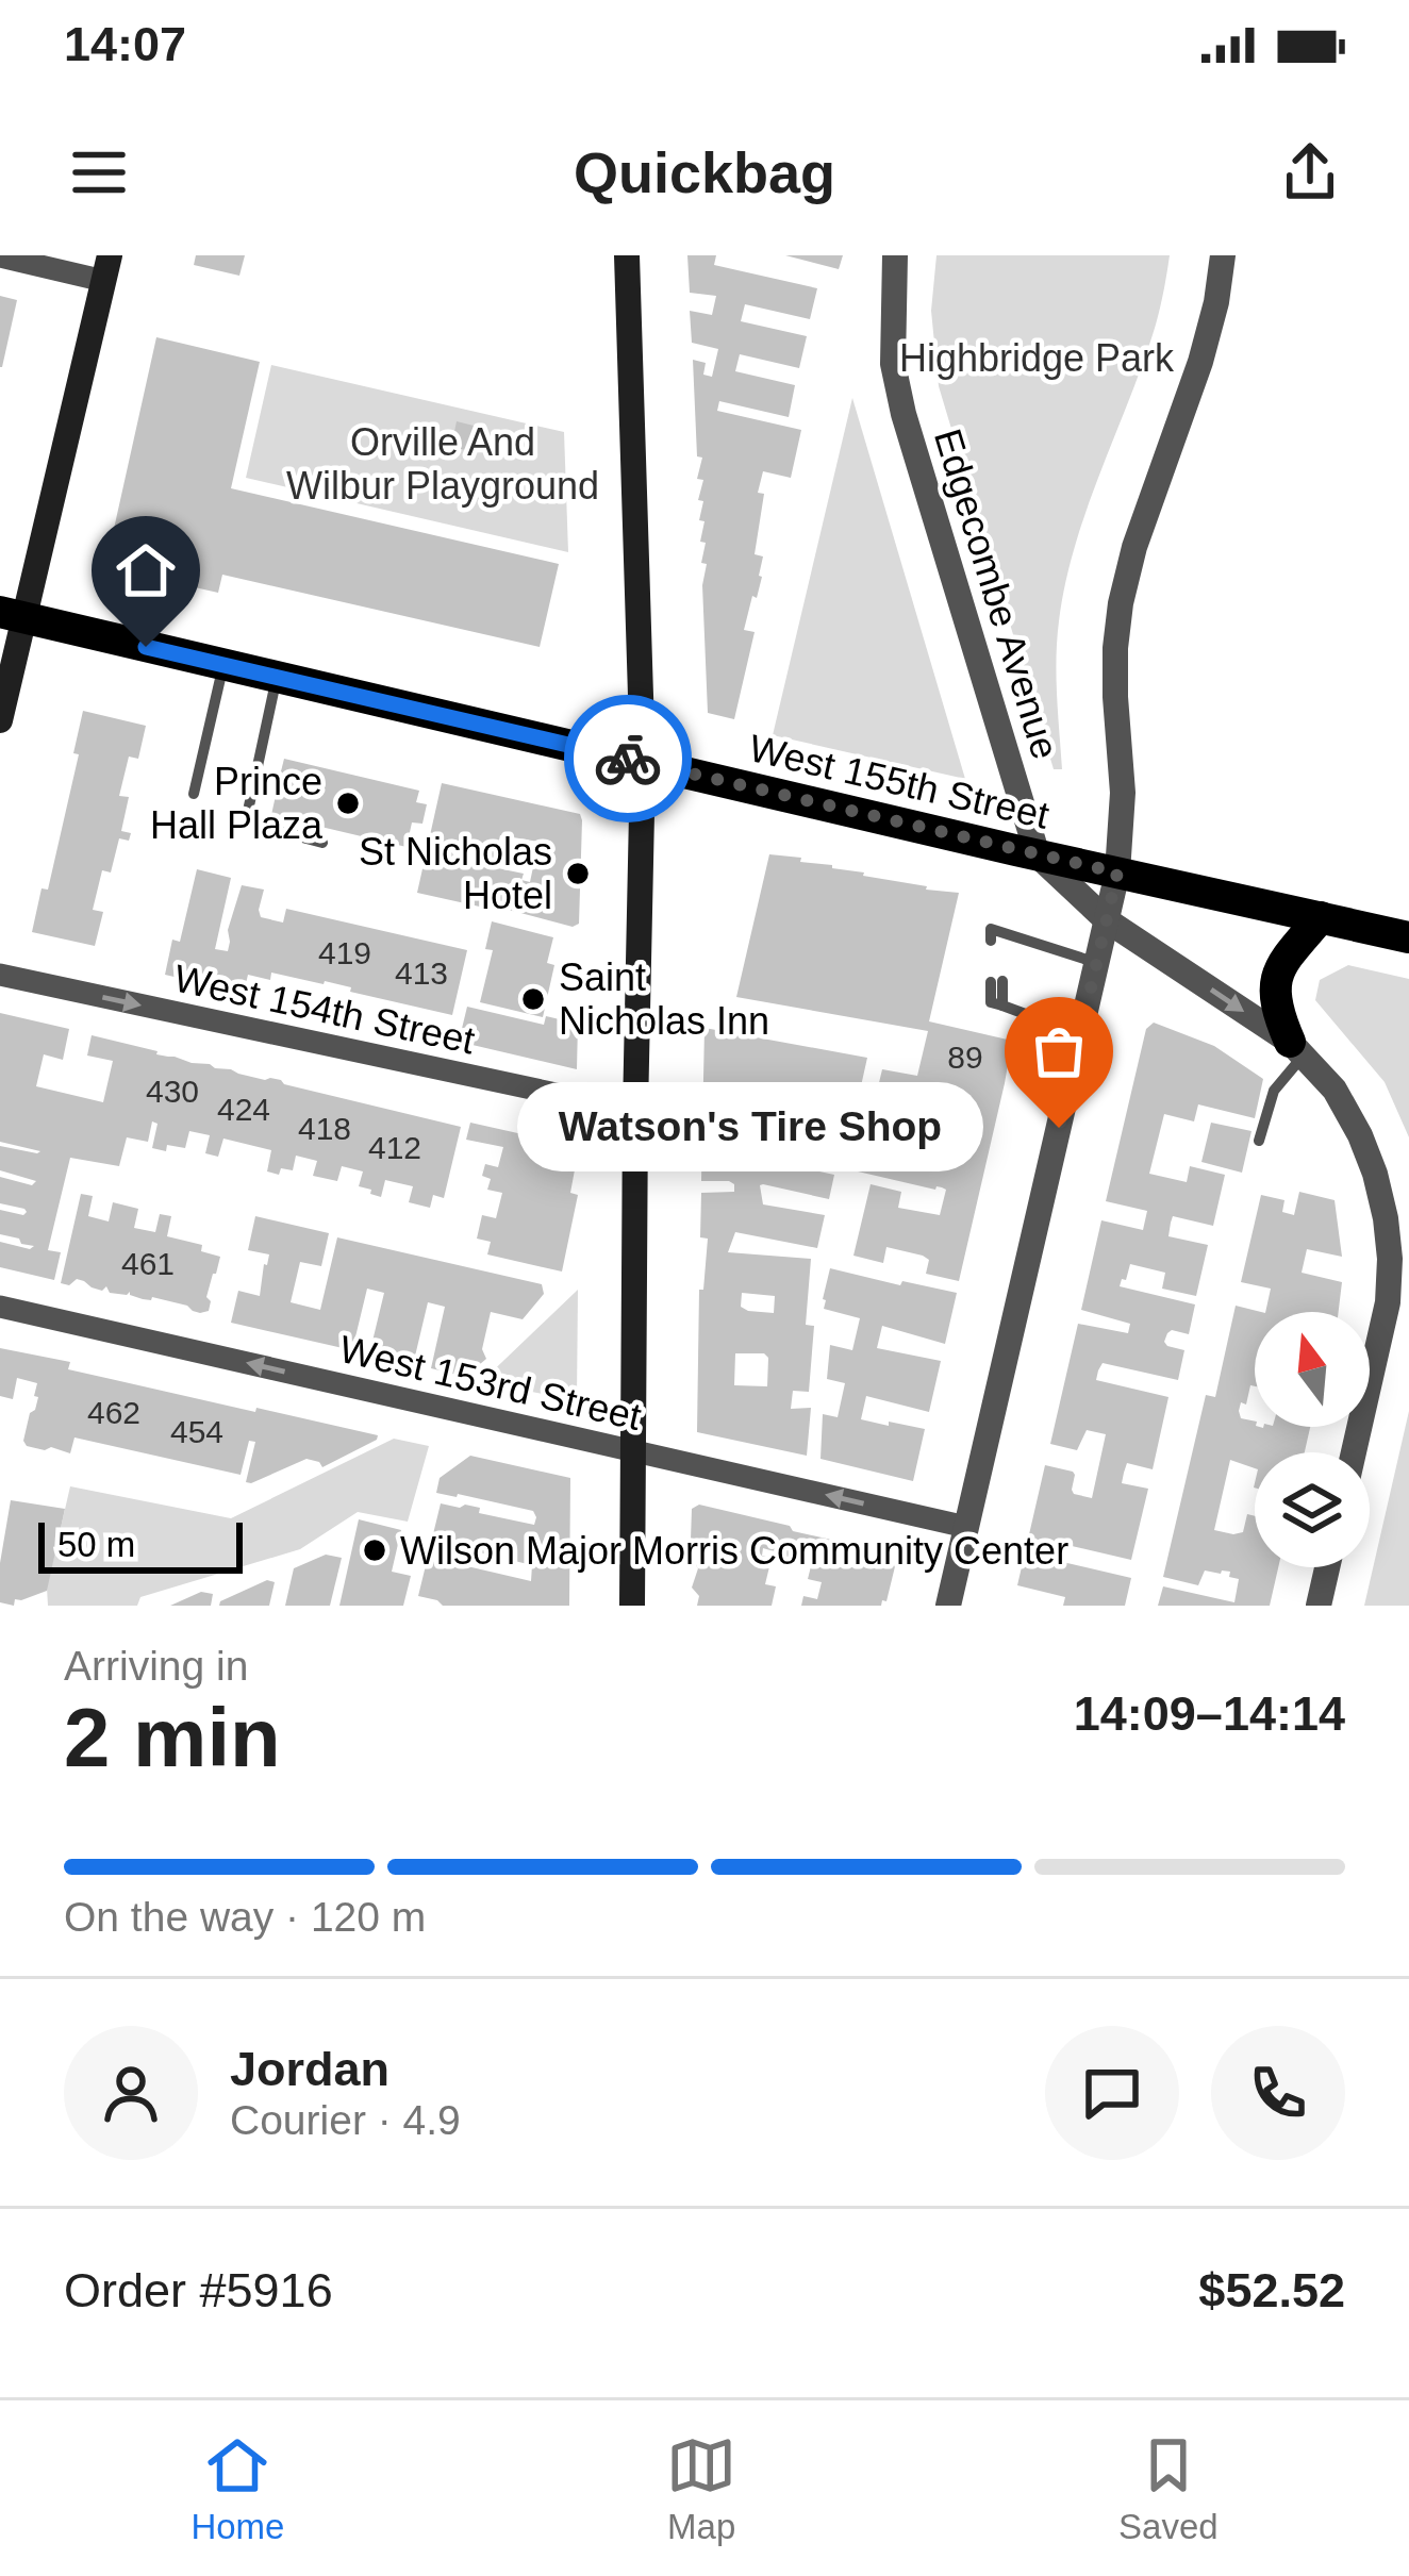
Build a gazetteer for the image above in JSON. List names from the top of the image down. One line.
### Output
{"streets":{"main road":["West 155th Street"],"street":["Edgecombe Avenue","West 154th Street","West 153rd Street"]},"crossings":[["Edgecombe Avenue","West 155th Street"]],"one_way":["West 154th Street","West 153rd Street"],"parks":["Highbridge Park","Orville And Wilbur Playground"],"places":["Prince Hall Plaza","St Nicholas Hotel","Saint Nicholas Inn","Watson's Tire Shop","Wilson Major Morris Community Center"],"house_numbers":["419","413","89","430","424","418","412","461","462","454"],"scale_bar":"50 m","north":"top","page":{"status":"14:07","header":"Quickbag","bubble":"Watson's Tire Shop","scale":"50 m","heading":["2 min","Arriving in","14:09–14:14"],"panel":["Jordan","Courier · 4.9","Order #5916","$52.52"],"bar":"On the way · 120 m","tabs":["Home","Map","Saved"]}}
